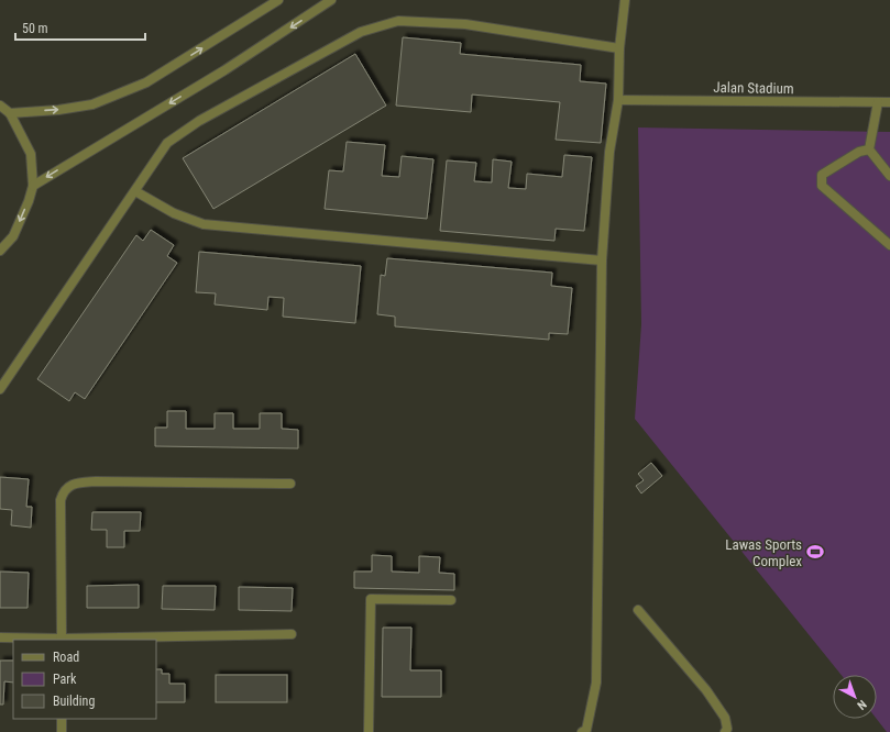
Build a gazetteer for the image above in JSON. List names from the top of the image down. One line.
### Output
{"streets":{"street":["Jalan Stadium"]},"places":{"sports":["Lawas Sports Complex"]},"legend":["Road","Park","Building"],"scale_bar":"50 m","north":"bottom right"}
